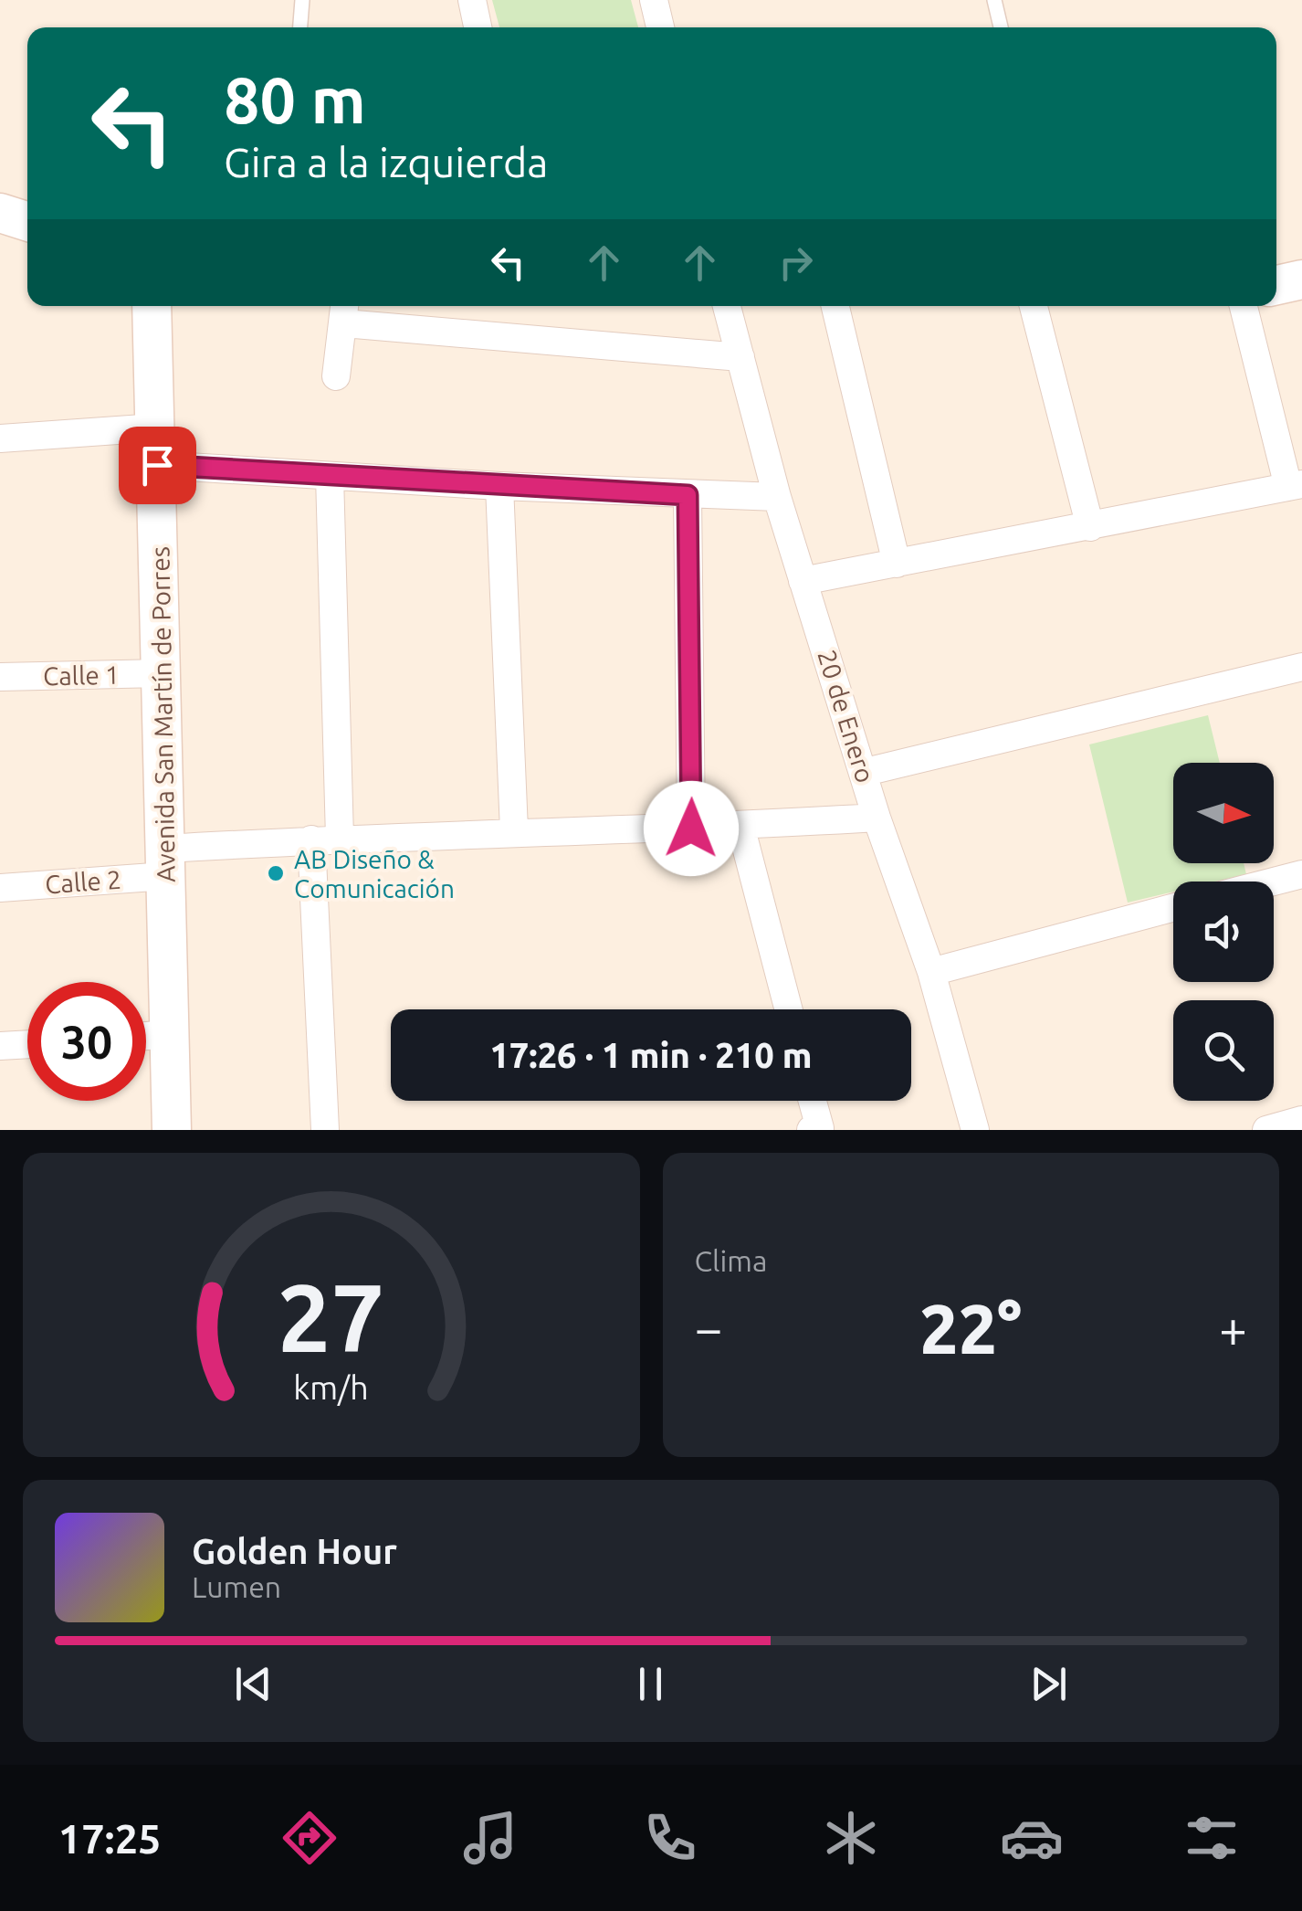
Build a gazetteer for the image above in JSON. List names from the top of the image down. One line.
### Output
{"streets":{"street":["Calle 1","Avenida San Martín de Porres","20 de Enero","Calle 2"]},"crossings":[["Calle 1","Avenida San Martín de Porres"],["Avenida San Martín de Porres","Calle 2"],["20 de Enero","Calle 2"]],"places":["AB Diseño & Comunicación"],"north":"right","page":{"turn":["80 m","Gira a la izquierda"],"limit":"30","trip":"17:26 · 1 min · 210 m","tile":"Clima","heat":["−","22°","+"],"song":["Golden Hour","Lumen"],"tabs":"17:25","gauge":["27","km/h"]}}
